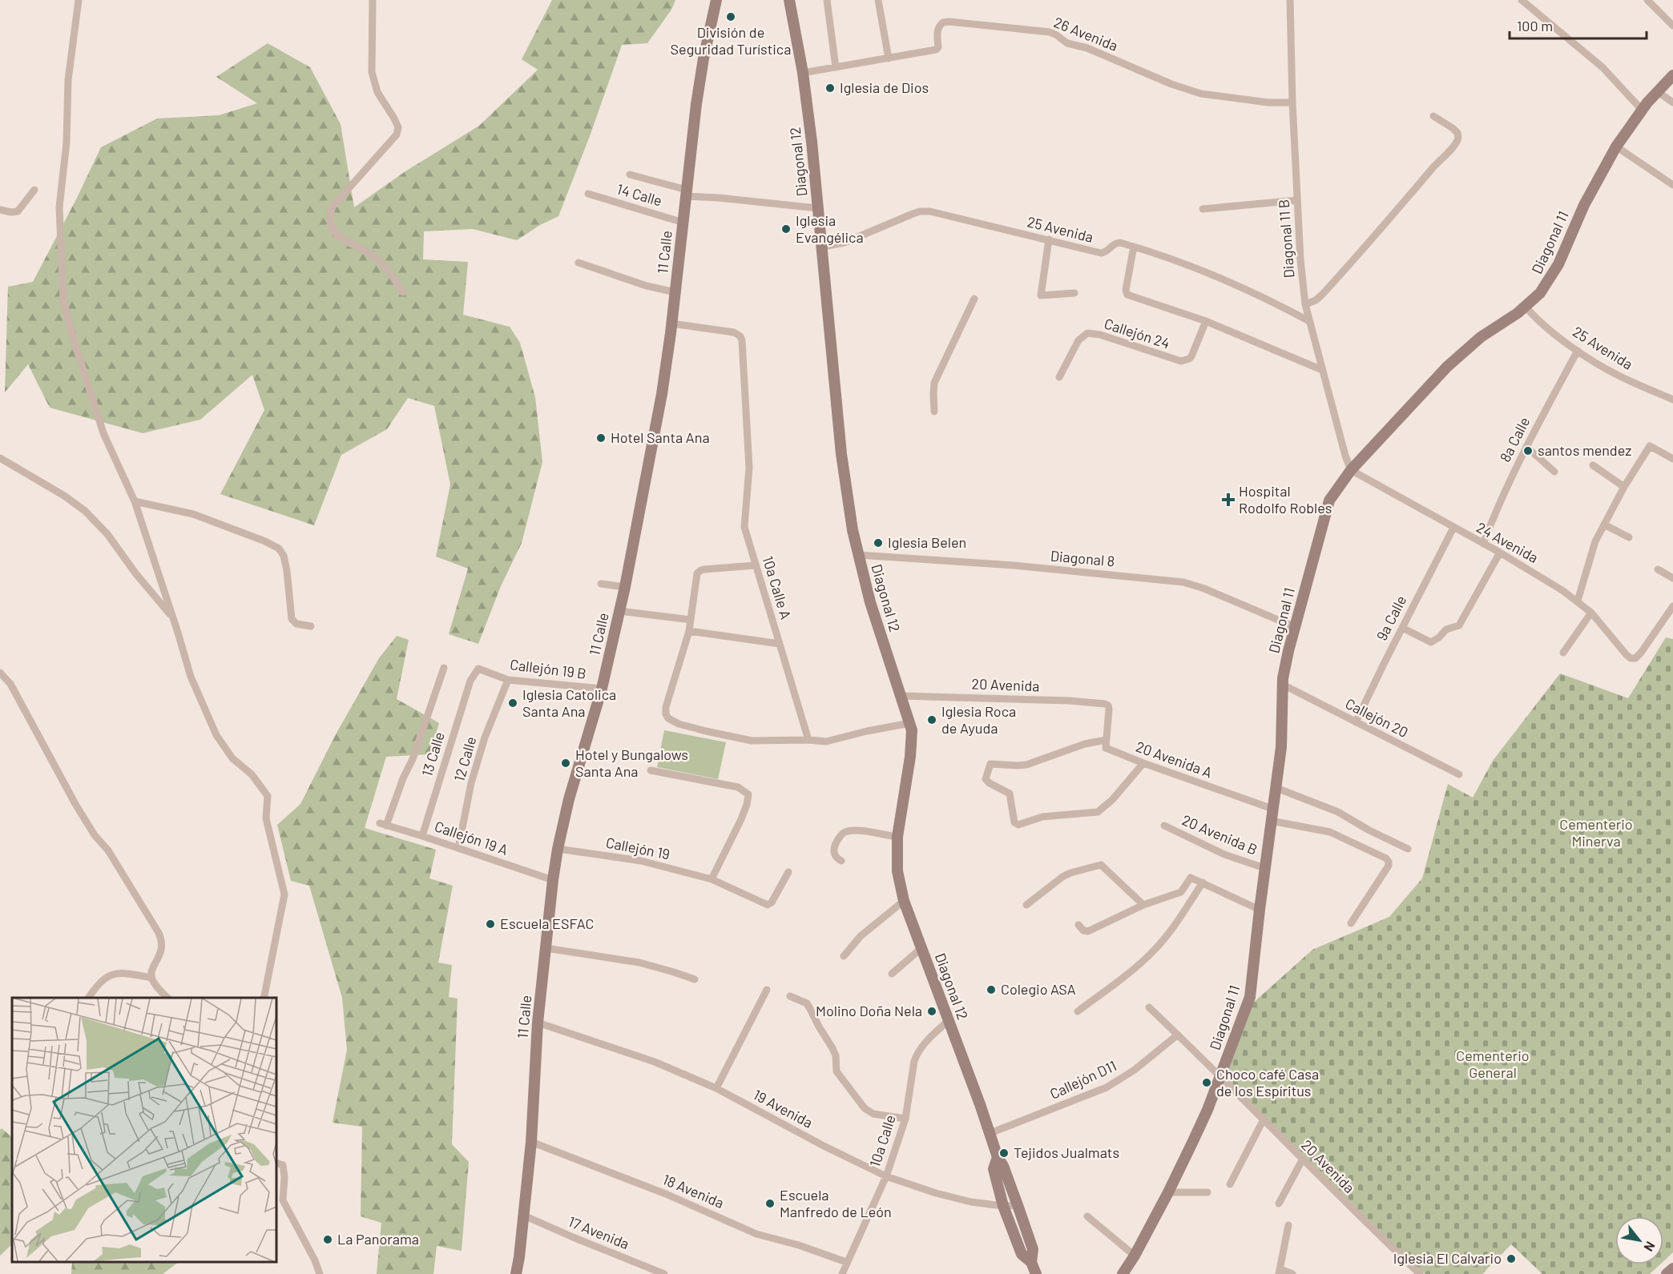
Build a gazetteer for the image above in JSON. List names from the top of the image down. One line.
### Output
{"streets":{"street":["26 Avenida","Diagonal 12","14 Calle","25 Avenida","Diagonal 11 B","Diagonal 11","11 Calle","Callejón 24","8a Calle","24 Avenida","Diagonal 8","10a Calle A","9a Calle","Callejón 19 B","20 Avenida","Callejón 20","13 Calle","12 Calle","20 Avenida A","20 Avenida B","Callejón 19 A","Callejón 19","Callejón D11","19 Avenida","10a Calle","18 Avenida","17 Avenida"]},"crossings":[["26 Avenida","Diagonal 12"],["26 Avenida","Diagonal 11 B"],["Diagonal 12","25 Avenida"],["Diagonal 12","Diagonal 8"],["Diagonal 12","20 Avenida"],["Diagonal 12","Callejón D11"],["Diagonal 12","19 Avenida"],["Diagonal 12","10a Calle"],["14 Calle","11 Calle"],["25 Avenida","Diagonal 11 B"],["25 Avenida","Diagonal 11"],["25 Avenida","8a Calle"],["Diagonal 11 B","Diagonal 11"],["Diagonal 11 B","24 Avenida"],["Diagonal 11","24 Avenida"],["Diagonal 11","Diagonal 8"],["Diagonal 11","20 Avenida"],["Diagonal 11","Callejón 20"],["Diagonal 11","20 Avenida A"],["Diagonal 11","20 Avenida B"],["11 Calle","10a Calle A"],["11 Calle","Callejón 19 B"],["11 Calle","Callejón 19 A"],["11 Calle","Callejón 19"],["11 Calle","19 Avenida"],["11 Calle","18 Avenida"],["11 Calle","17 Avenida"],["8a Calle","24 Avenida"],["24 Avenida","9a Calle"],["9a Calle","Callejón 20"],["Callejón 19 B","13 Calle"],["Callejón 19 B","12 Calle"],["20 Avenida","20 Avenida A"],["20 Avenida","Callejón D11"],["13 Calle","Callejón 19 A"],["12 Calle","Callejón 19 A"],["19 Avenida","10a Calle"],["10a Calle","18 Avenida"]],"parks":["Cementerio Minerva","Cementerio General"],"places":{"other":["División de Seguridad Turística","Iglesia de Dios","Iglesia Evangélica","Hotel Santa Ana","santos mendez","Iglesia Belen","Iglesia Catolica Santa Ana","Iglesia Roca de Ayuda","Hotel y Bungalows Santa Ana","Escuela ESFAC","Colegio ASA","Molino Doña Nela","Choco café Casa de los Espíritus","Tejidos Jualmats","Escuela Manfredo de León","La Panorama","Iglesia El Calvario"],"health":["Hospital Rodolfo Robles"]},"scale_bar":"100 m","north":"bottom right"}
